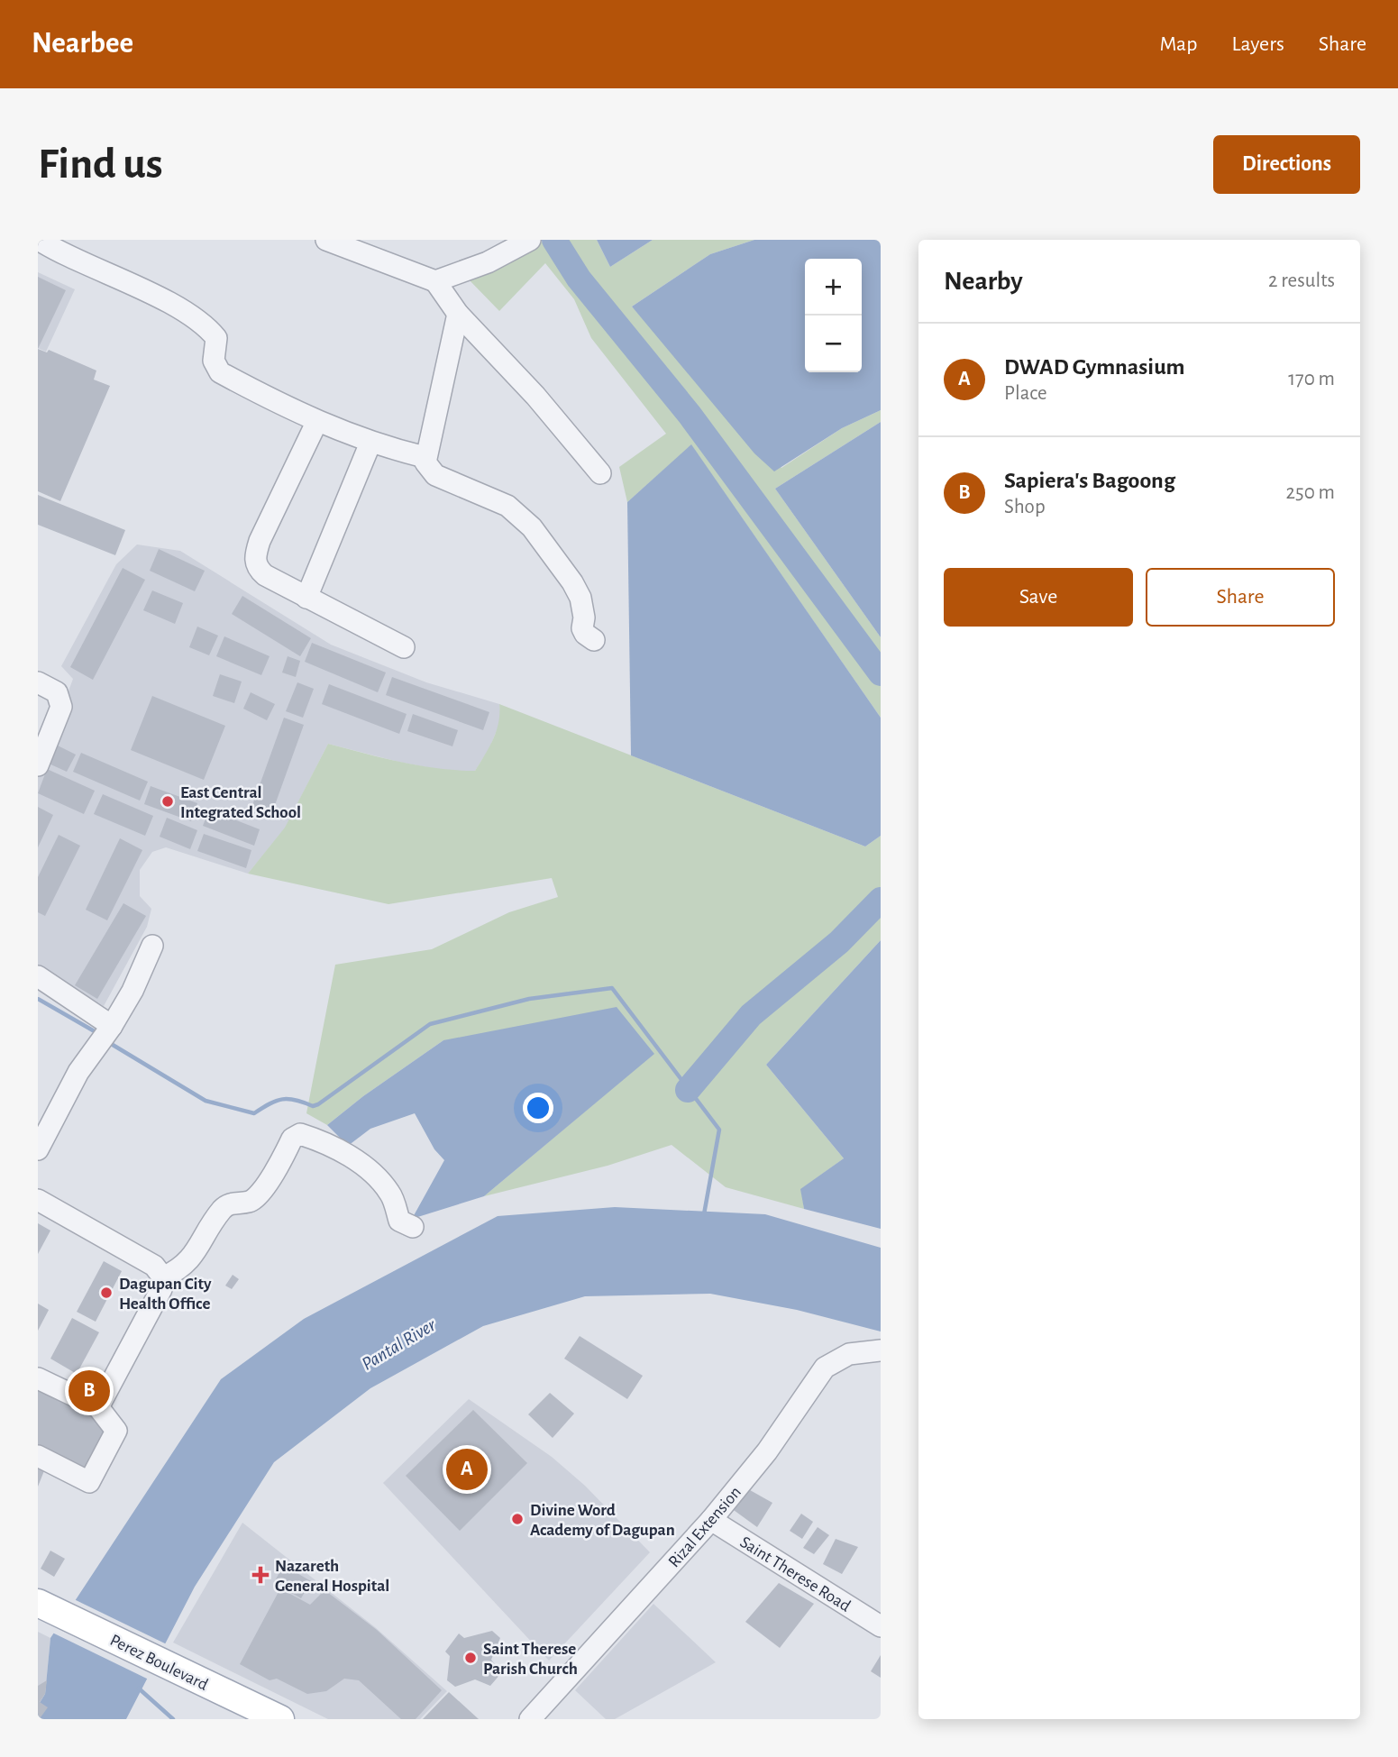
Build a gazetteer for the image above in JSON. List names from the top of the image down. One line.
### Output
{"streets":{"main road":["Perez Boulevard"],"street":["Rizal Extension","Saint Therese Road"]},"crossings":[["Rizal Extension","Saint Therese Road"]],"water":["Pantal River"],"places":{"other":["East Central Integrated School","Dagupan City Health Office","Divine Word Academy of Dagupan","Saint Therese Parish Church"],"health":["Nazareth General Hospital"]},"page":{"header":"Nearbee","nav":["Map","Layers","Share"],"buttons":["Directions",["Save","Share"]],"title":"Find us","heading":["Nearby","2 results"],"map_buttons":["+","−"],"list":[{"mark":"A","name":"DWAD Gymnasium","note":"Place","value":"170 m"},{"mark":"B","name":"Sapiera's Bagoong","note":"Shop","value":"250 m"}],"pins":["B","A"]}}
